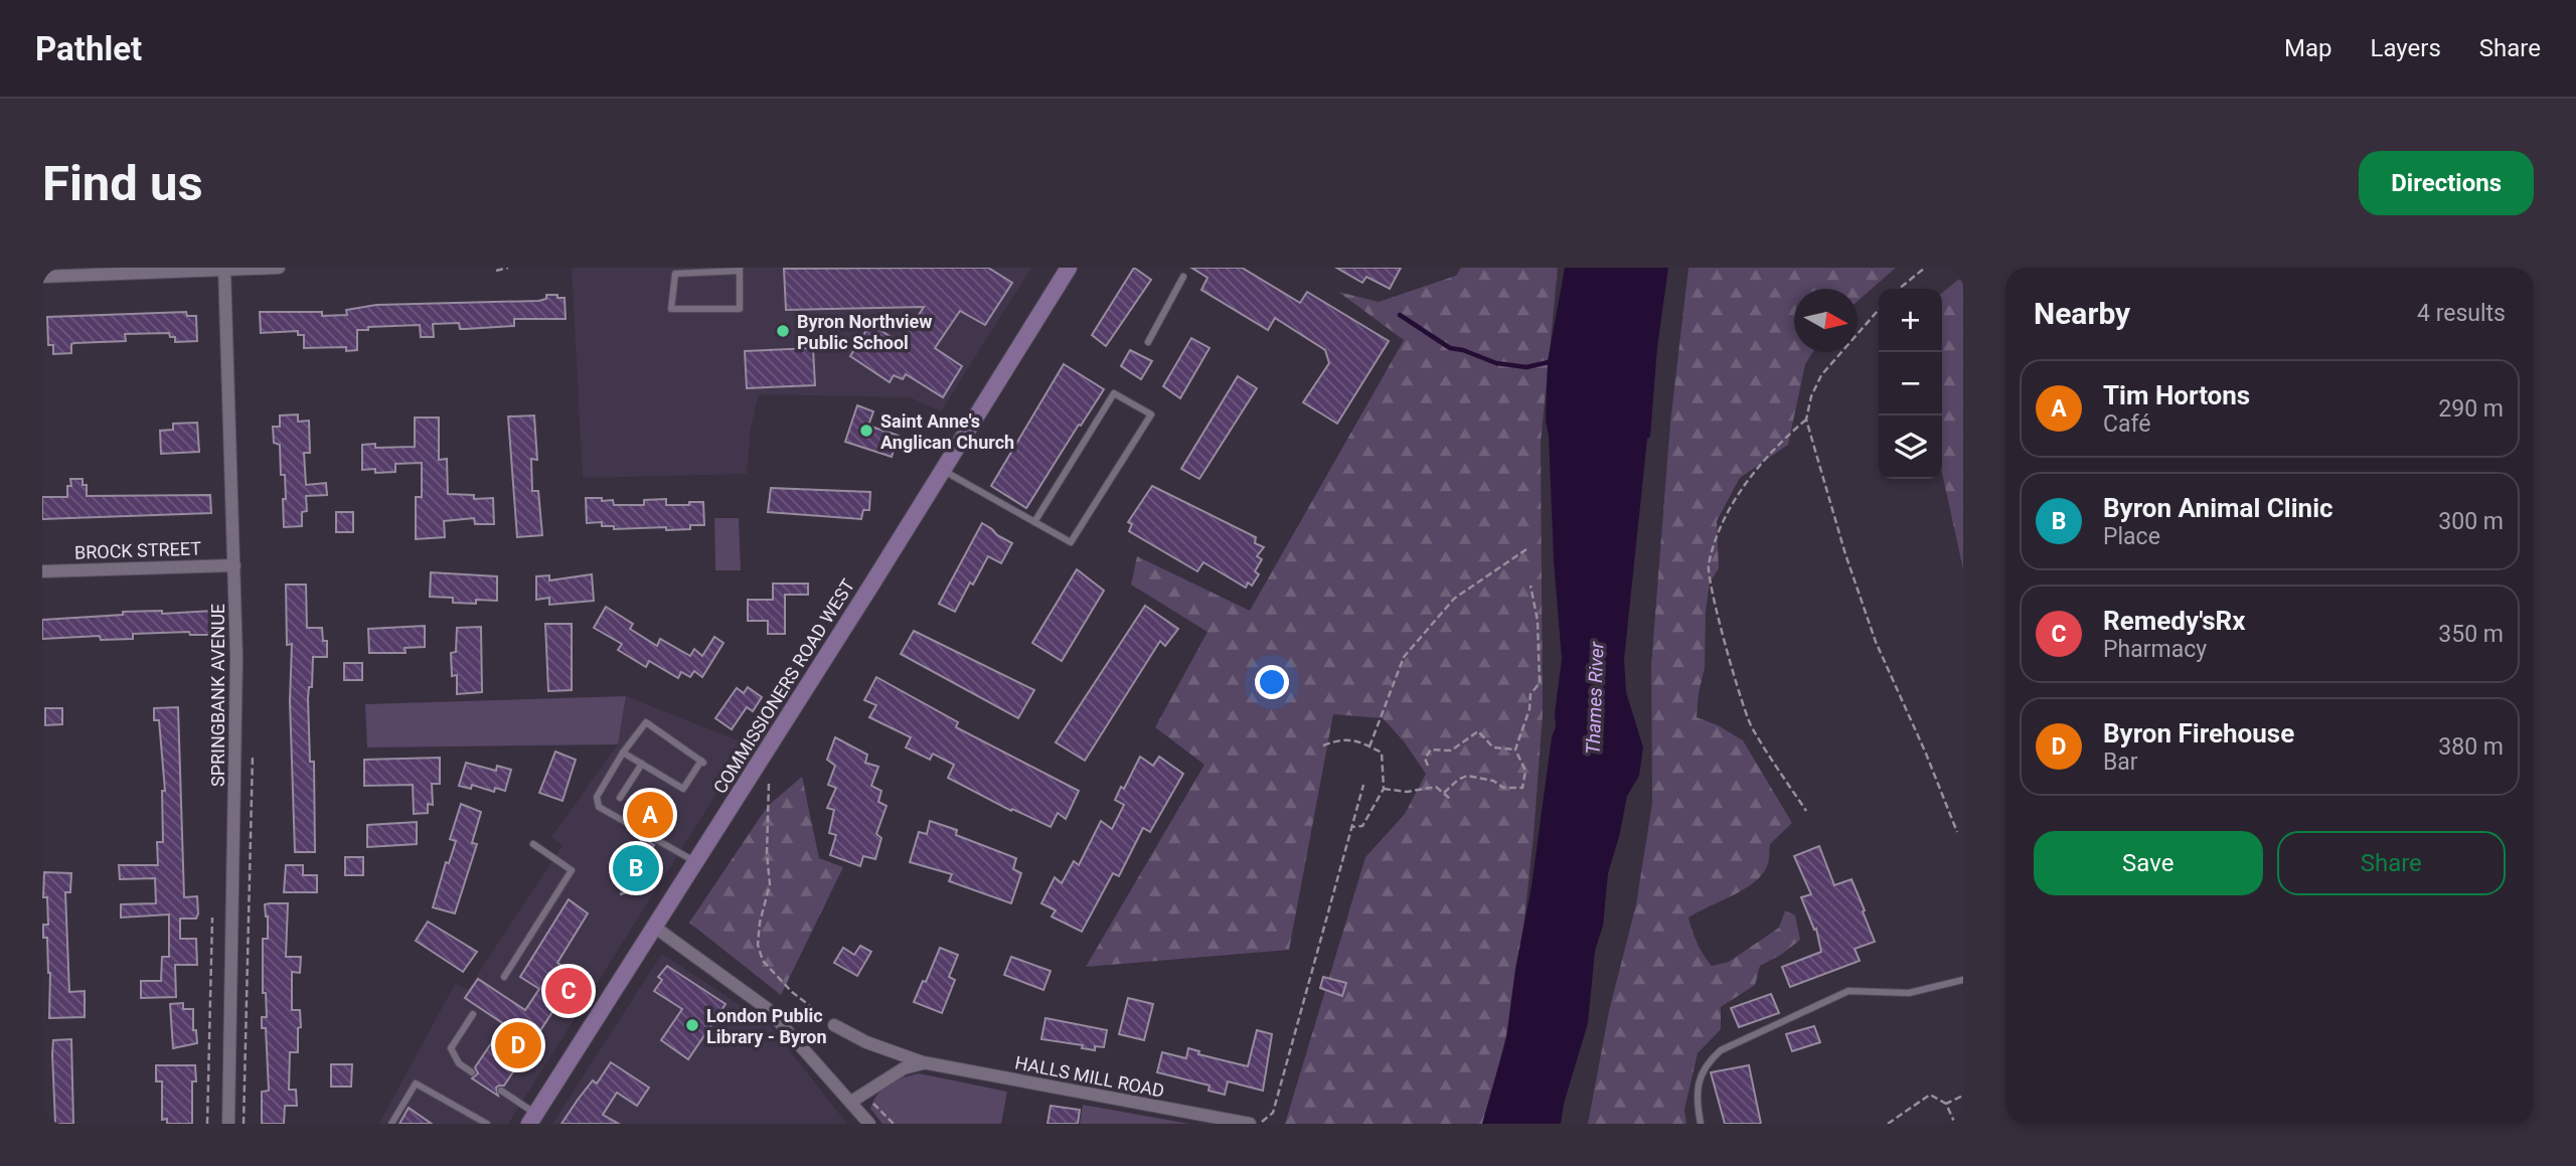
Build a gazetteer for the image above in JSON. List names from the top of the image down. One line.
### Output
{"streets":{"main road":["COMMISSIONERS ROAD WEST"],"street":["BROCK STREET","SPRINGBANK AVENUE","HALLS MILL ROAD"]},"crossings":[["BROCK STREET","SPRINGBANK AVENUE"]],"water":["Thames River"],"places":["Byron Northview Public School","Saint Anne's Anglican Church","London Public Library - Byron"],"north":"right","page":{"header":"Pathlet","nav":["Map","Layers","Share"],"buttons":["Directions",["Save","Share"]],"title":"Find us","heading":["Nearby","4 results"],"map_buttons":["+","−"],"list":[{"mark":"A","name":"Tim Hortons","note":"Café","value":"290 m"},{"mark":"B","name":"Byron Animal Clinic","note":"Place","value":"300 m"},{"mark":"C","name":"Remedy'sRx","note":"Pharmacy","value":"350 m"},{"mark":"D","name":"Byron Firehouse","note":"Bar","value":"380 m"}],"pins":["A","B","C","D"]}}
